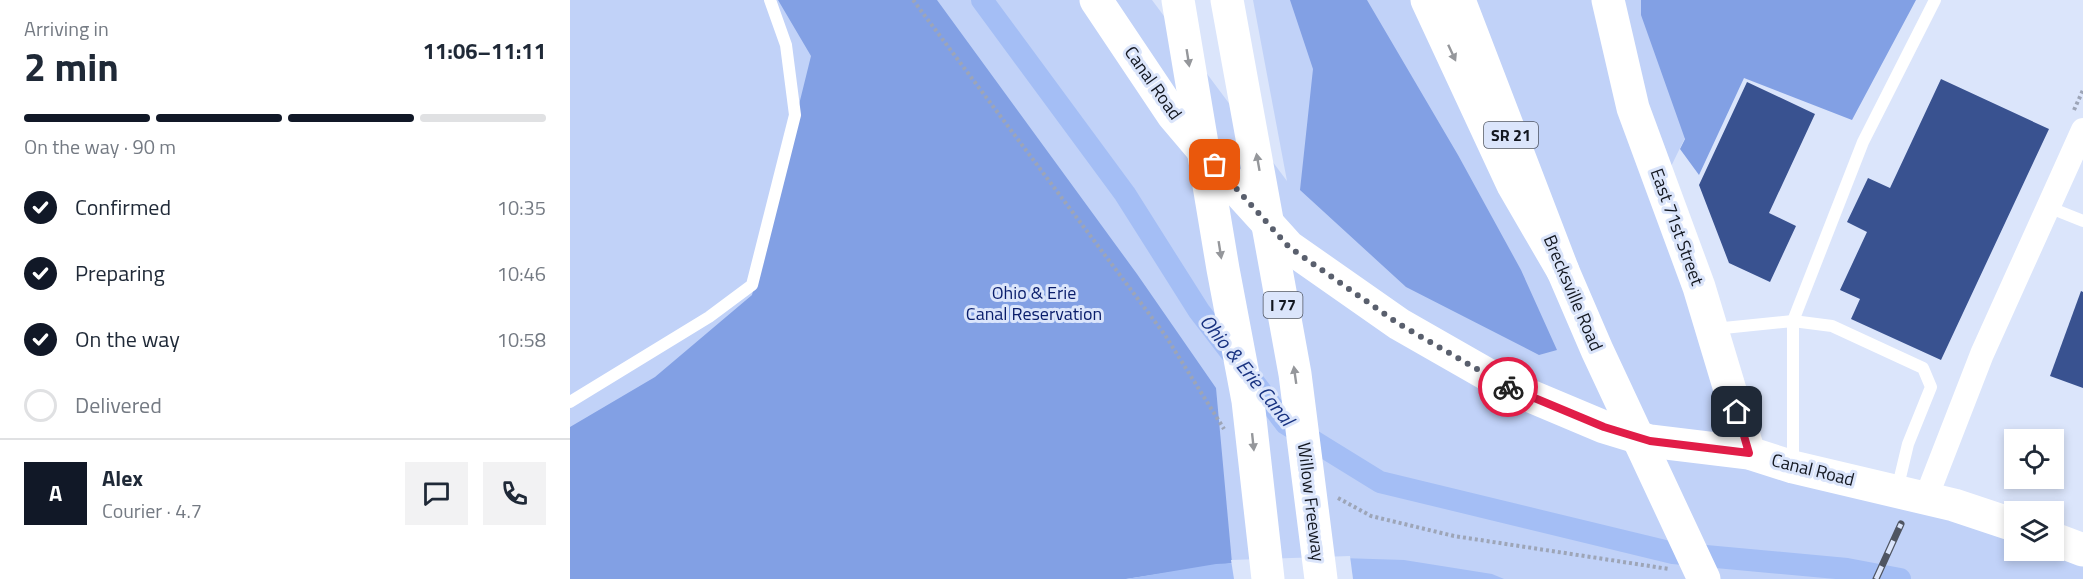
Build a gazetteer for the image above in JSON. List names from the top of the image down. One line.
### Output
{"streets":{"main road":["Canal Road","SR 21","East 71st Street","Brecksville Road","I 77","Willow Freeway"]},"crossings":[["Canal Road","East 71st Street"]],"water":["Ohio & Erie Canal"],"parks":["Ohio & Erie Canal Reservation"],"page":{"heading":["2 min","Arriving in","11:06–11:11"],"panel":["Alex","Courier · 4.7"],"bar":"On the way · 90 m","list":[["Confirmed","10:35"],["Preparing","10:46"],["On the way","10:58"],"Delivered"],"round":"A"}}
